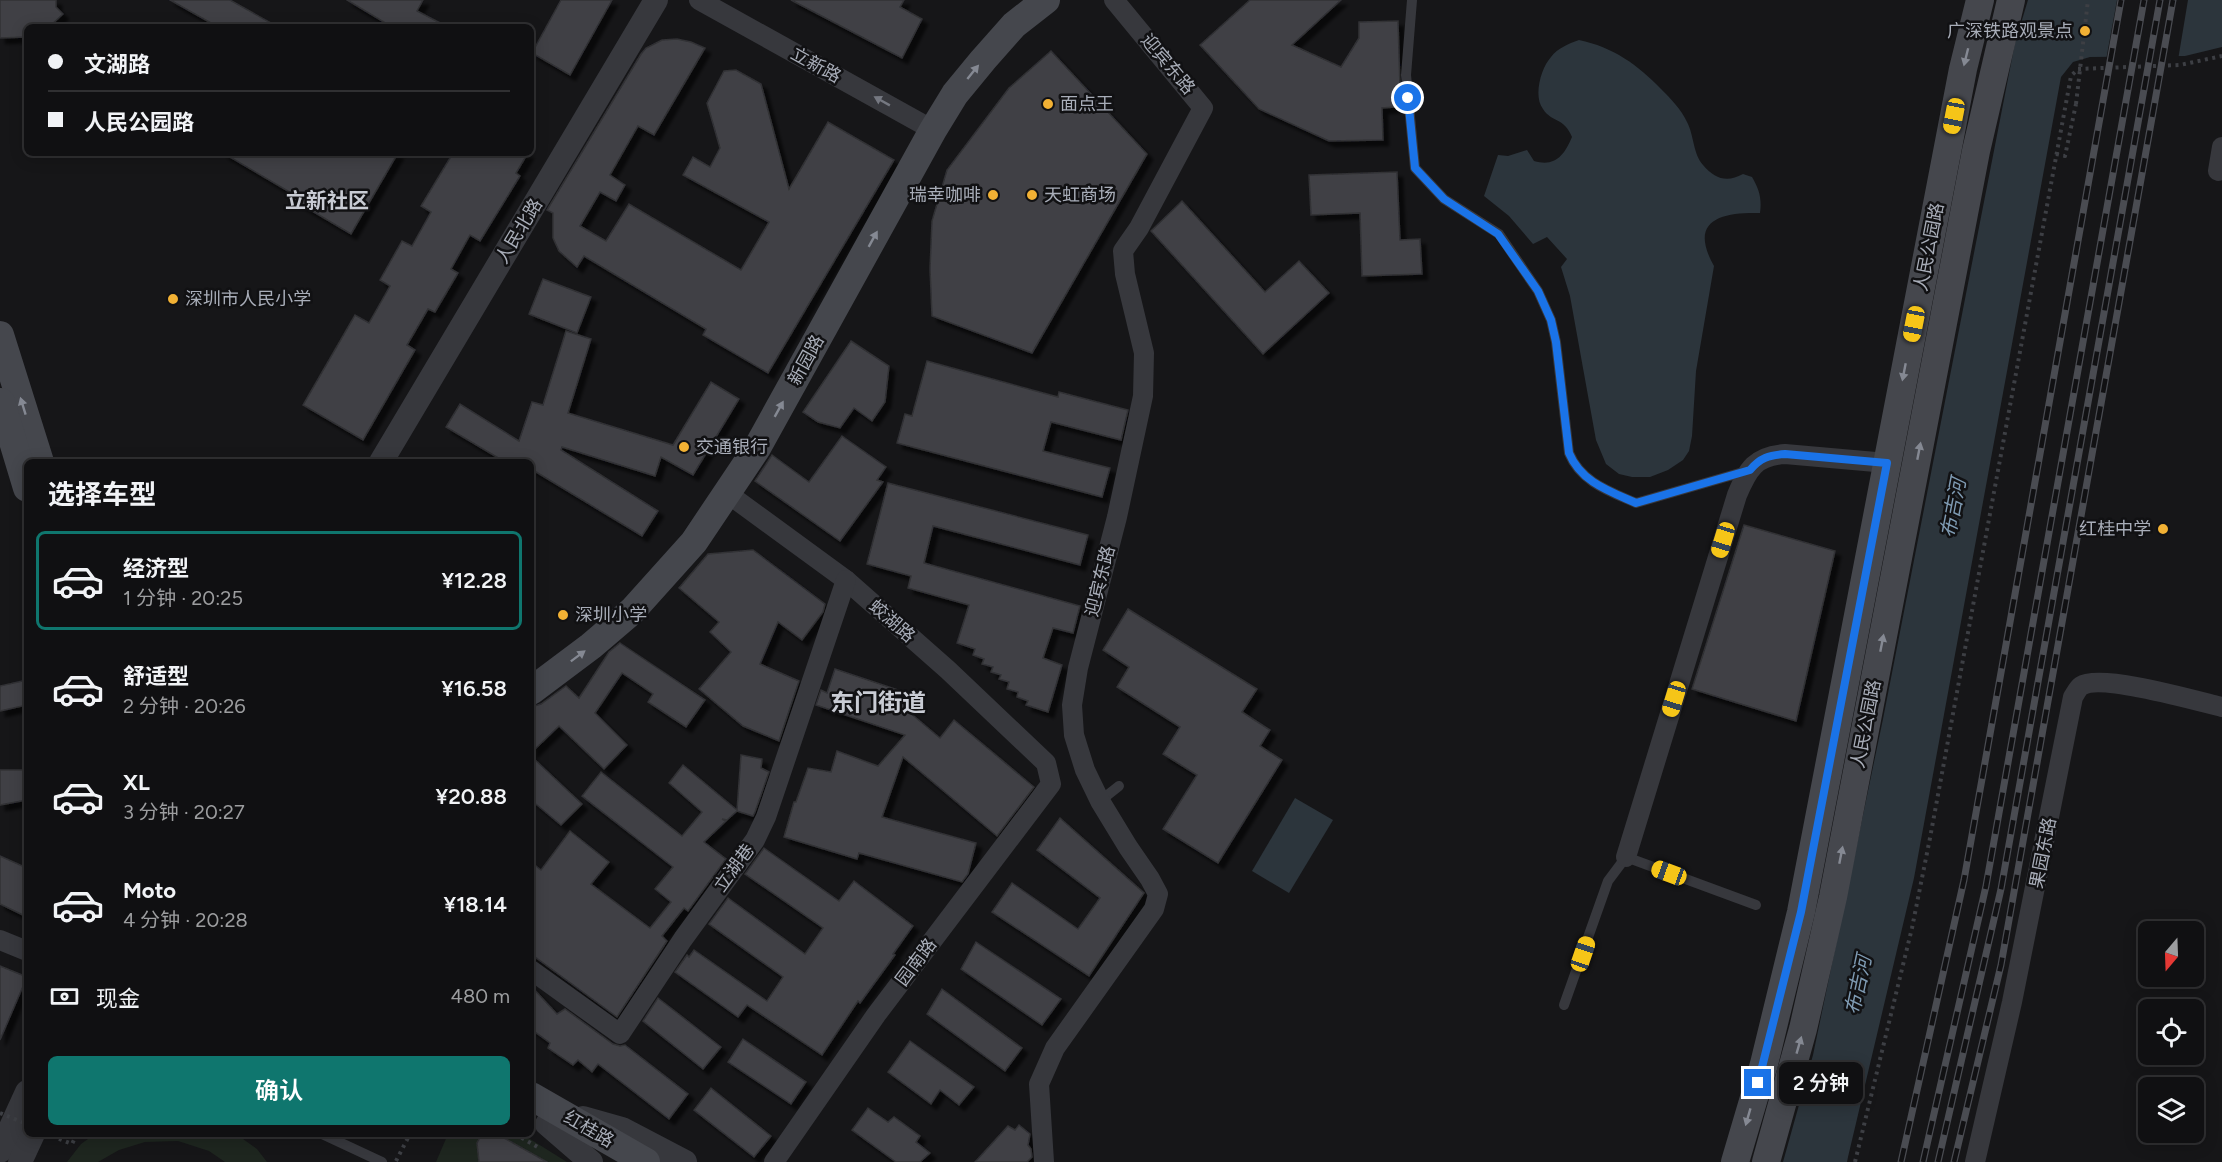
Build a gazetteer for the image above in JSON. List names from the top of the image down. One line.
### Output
{"streets":{"main road":["人民公园路","新园路","红桂路"],"street":["迎宾东路","立新路","人民北路","蛟湖路","果园东路","立湖巷","园南路"]},"crossings":[["立新路","新园路"],["新园路","蛟湖路"],["蛟湖路","立湖巷"],["蛟湖路","园南路"]],"one_way":["立新路","新园路"],"districts":["立新社区","东门街道"],"water":["布吉河"],"places":["广深铁路观景点","面点王","瑞幸咖啡","天虹商场","深圳市人民小学","交通银行","红桂中学","深圳小学"],"north":"bottom","page":{"banner":["文湖路","人民公园路"],"heading":"选择车型","list":[{"name":"经济型","note":"1 分钟 · 20:25","value":"¥12.28"},{"name":"舒适型","note":"2 分钟 · 20:26","value":"¥16.58"},{"name":"XL","note":"3 分钟 · 20:27","value":"¥20.88"},{"name":"Moto","note":"4 分钟 · 20:28","value":"¥18.14"}],"pay":["现金","480 m"],"buttons":"确认","bubble":"2 分钟"}}
